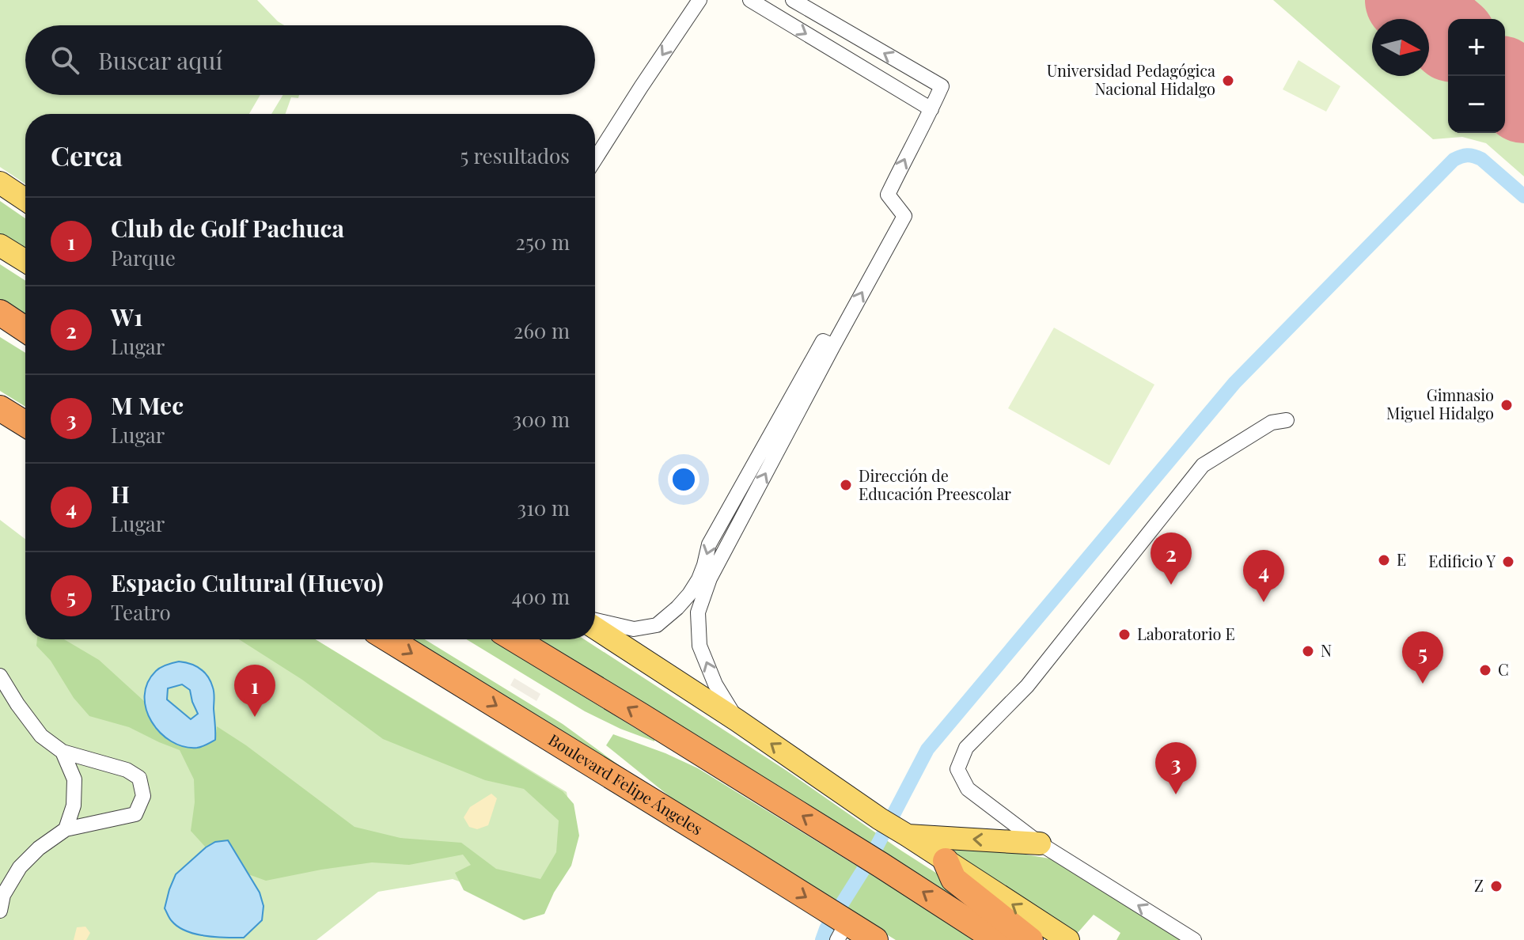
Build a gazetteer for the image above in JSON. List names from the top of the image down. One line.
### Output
{"streets":{"highway":["Boulevard Felipe Ángeles"]},"places":["Universidad Pedagógica Nacional Hidalgo","Gimnasio Miguel Hidalgo","Dirección de Educación Preescolar","E","Edificio Y","Laboratorio E","N","C","Z"],"north":"right","page":{"map_buttons":["+","−"],"search":"Buscar aquí","heading":["Cerca","5 resultados"],"list":[{"mark":"1","name":"Club de Golf Pachuca","note":"Parque","value":"250 m"},{"mark":"2","name":"W1","note":"Lugar","value":"260 m"},{"mark":"3","name":"M Mec","note":"Lugar","value":"300 m"},{"mark":"4","name":"H","note":"Lugar","value":"310 m"},{"mark":"5","name":"Espacio Cultural (Huevo)","note":"Teatro","value":"400 m"}],"pins":["2","4","5","1","3"]}}
